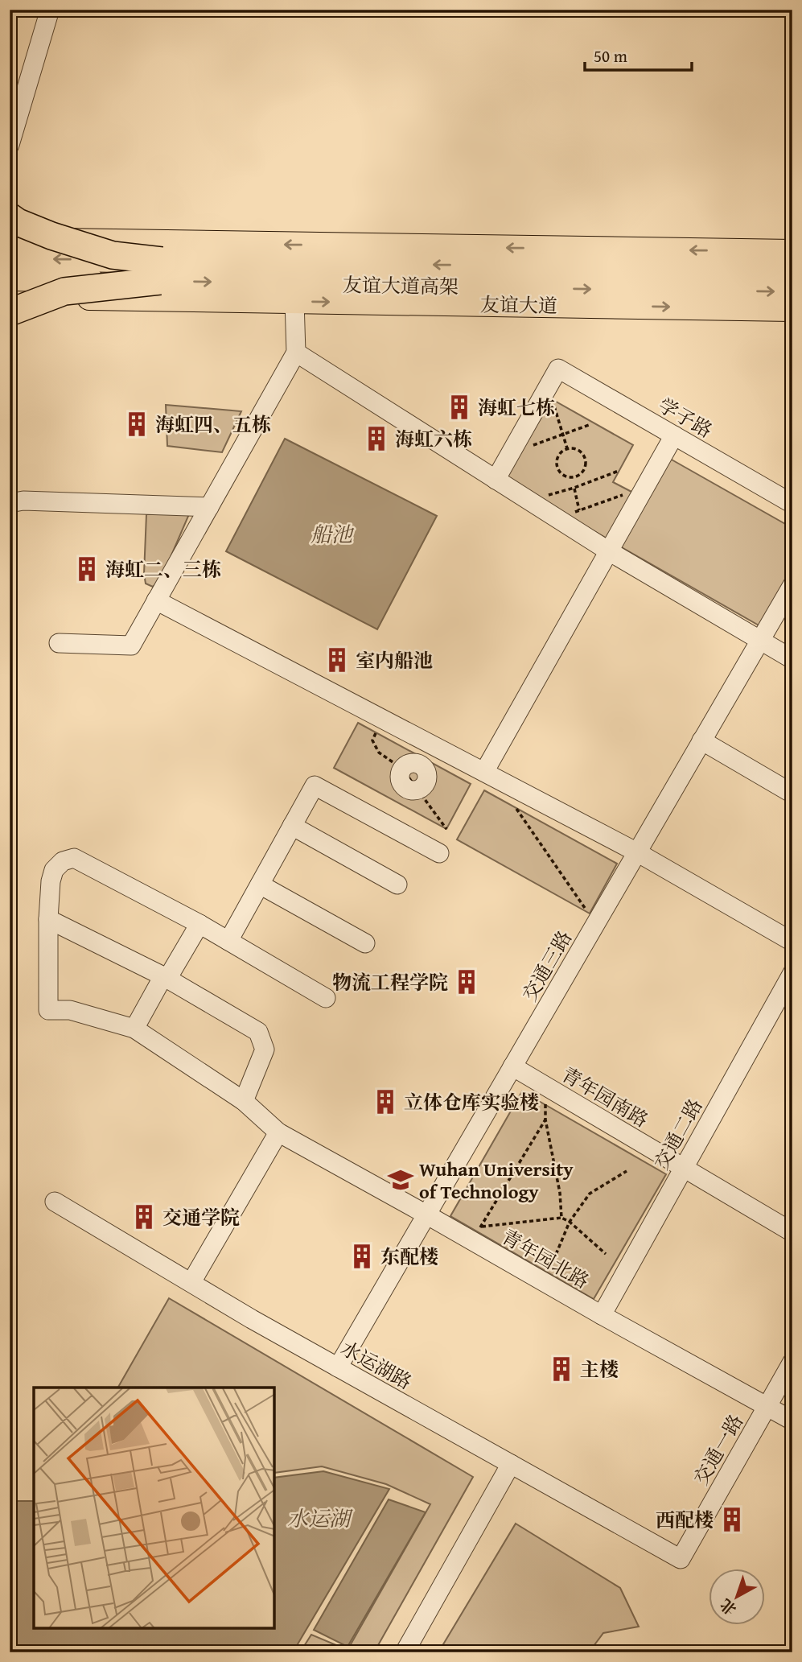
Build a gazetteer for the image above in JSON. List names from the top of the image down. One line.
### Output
{"streets":{"main road":["友谊大道高架","友谊大道"],"street":["学子路","交通三路","青年园南路","交通二路","青年园北路","水运湖路","交通一路"]},"crossings":[["交通三路","青年园南路"],["交通三路","青年园北路"],["交通三路","水运湖路"],["青年园南路","交通二路"],["交通二路","青年园北路"],["青年园北路","交通一路"],["水运湖路","交通一路"]],"water":["船池","水运湖"],"places":{"building":["海虹七栋","海虹四、五栋","海虹六栋","海虹二、三栋","室内船池","物流工程学院","立体仓库实验楼","交通学院","东配楼","主楼","西配楼"],"school or university":["Wuhan University of Technology"]},"scale_bar":"50 m","north":"bottom left"}
